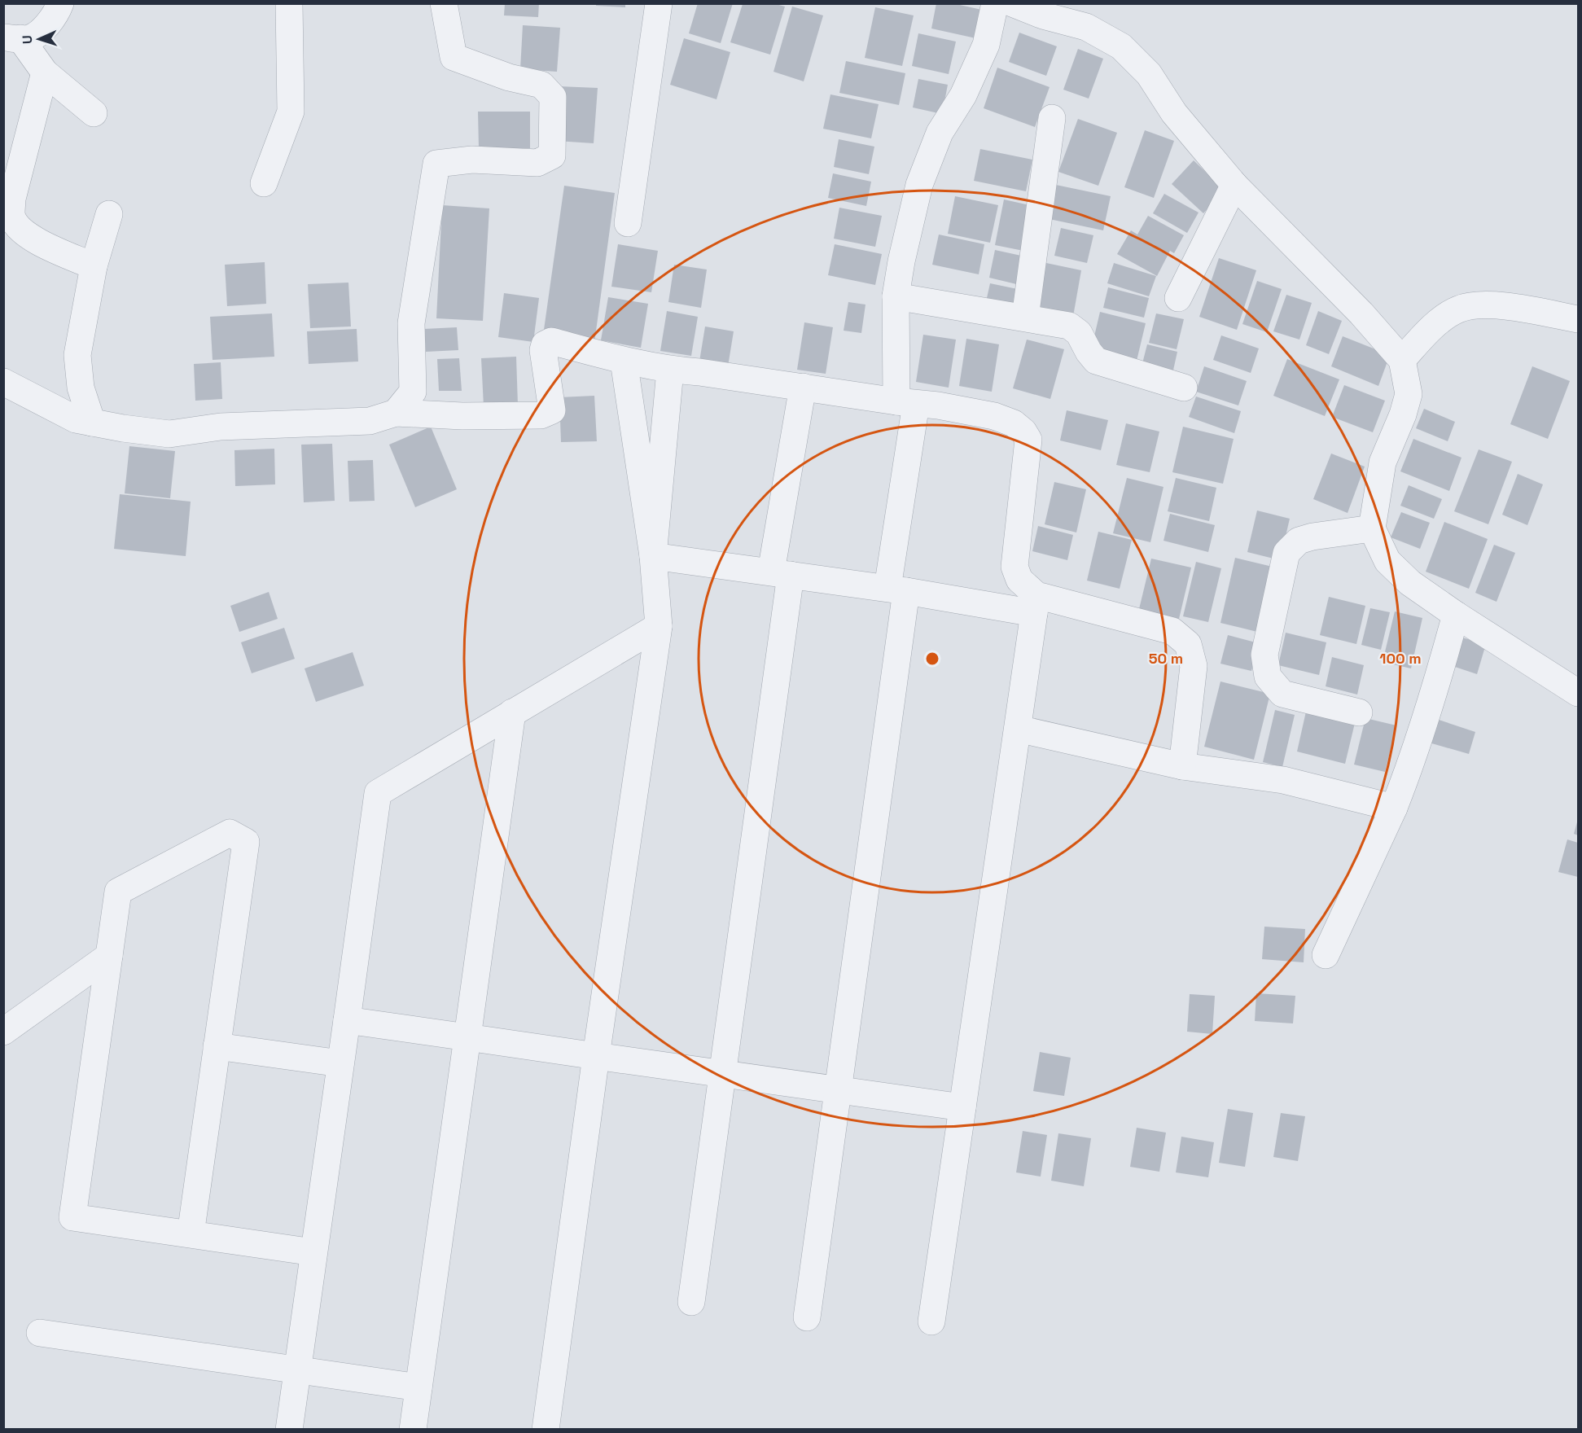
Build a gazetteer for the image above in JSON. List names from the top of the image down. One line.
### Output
{"north":"left","rings":["50 m","100 m"]}
